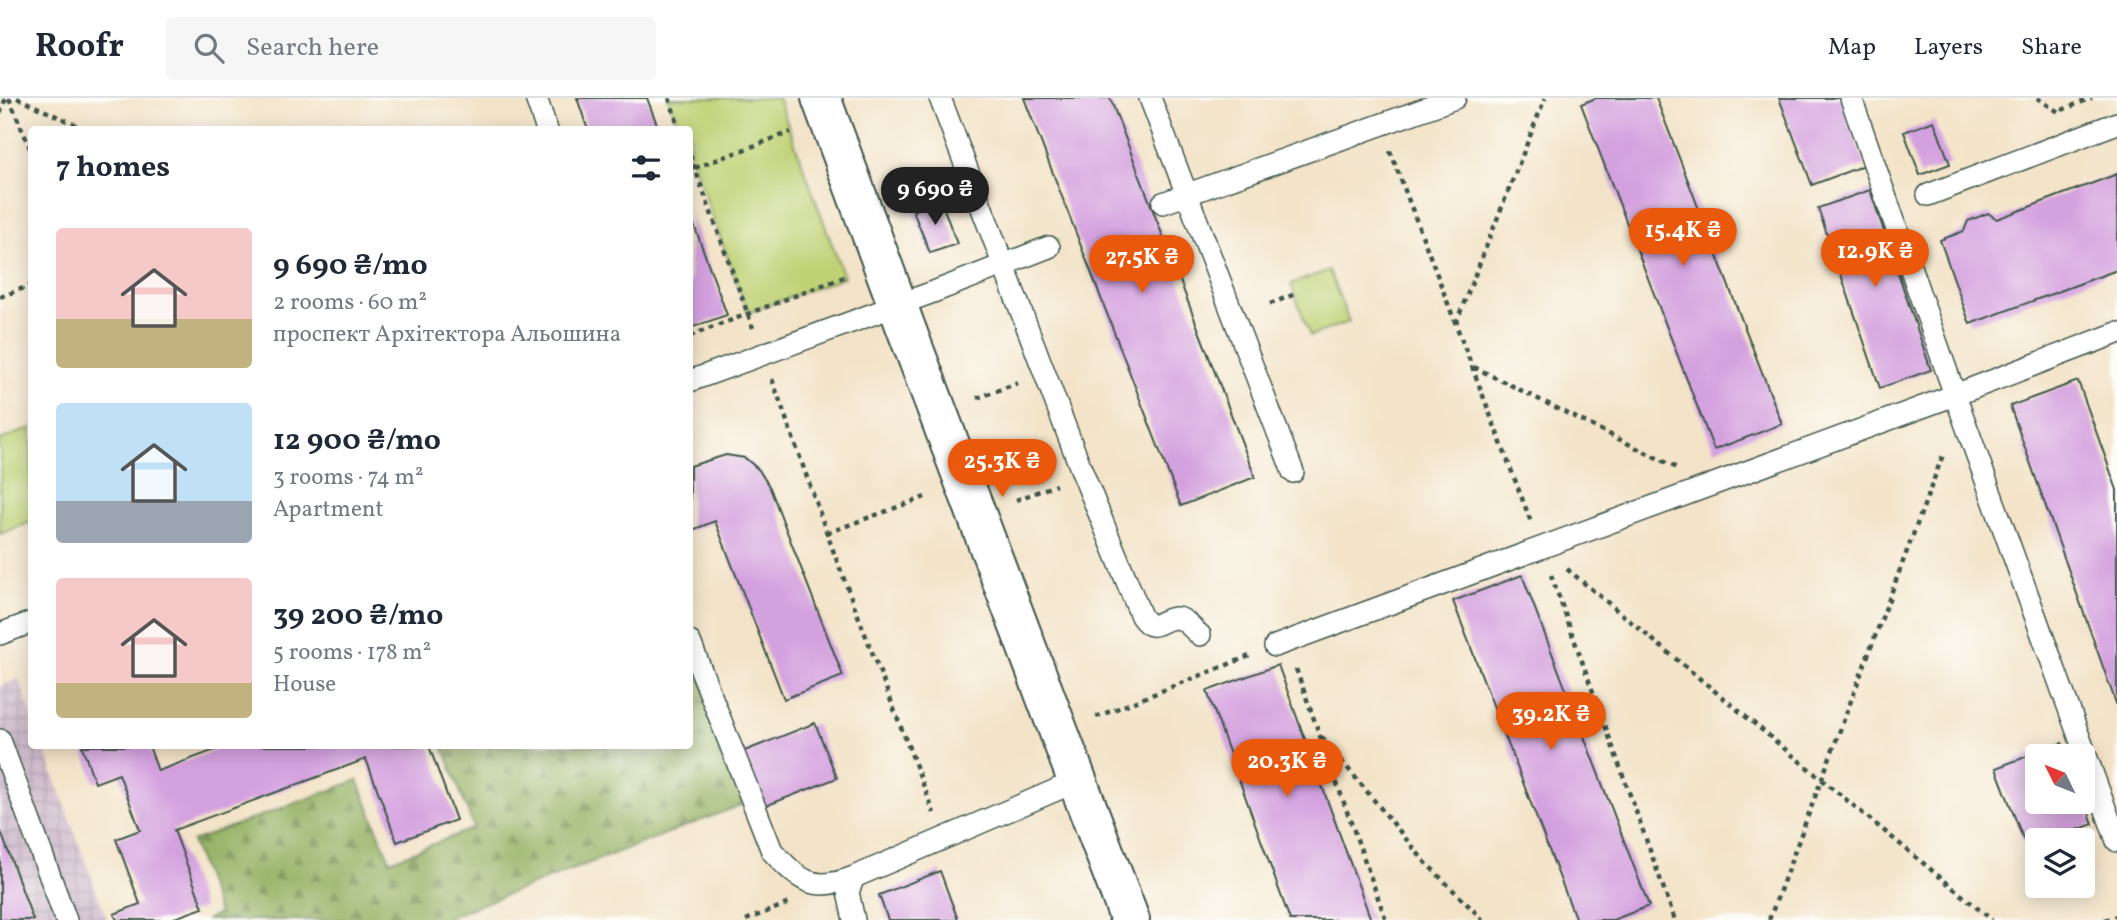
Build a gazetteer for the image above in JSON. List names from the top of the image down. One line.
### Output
{"north":"top left","page":{"header":"Roofr","search":"Search here","nav":["Map","Layers","Share"],"heading":"7 homes","price":["9 690 ₴","15.4K ₴","12.9K ₴","27.5K ₴","25.3K ₴","39.2K ₴","20.3K ₴"],"list":[{"name":"9 690 ₴/mo","note":"2 rooms · 60 m² · проспект Архітектора Альошина"},{"name":"12 900 ₴/mo","note":"3 rooms · 74 m² · Apartment"},{"name":"39 200 ₴/mo","note":"5 rooms · 178 m² · House"}]}}
